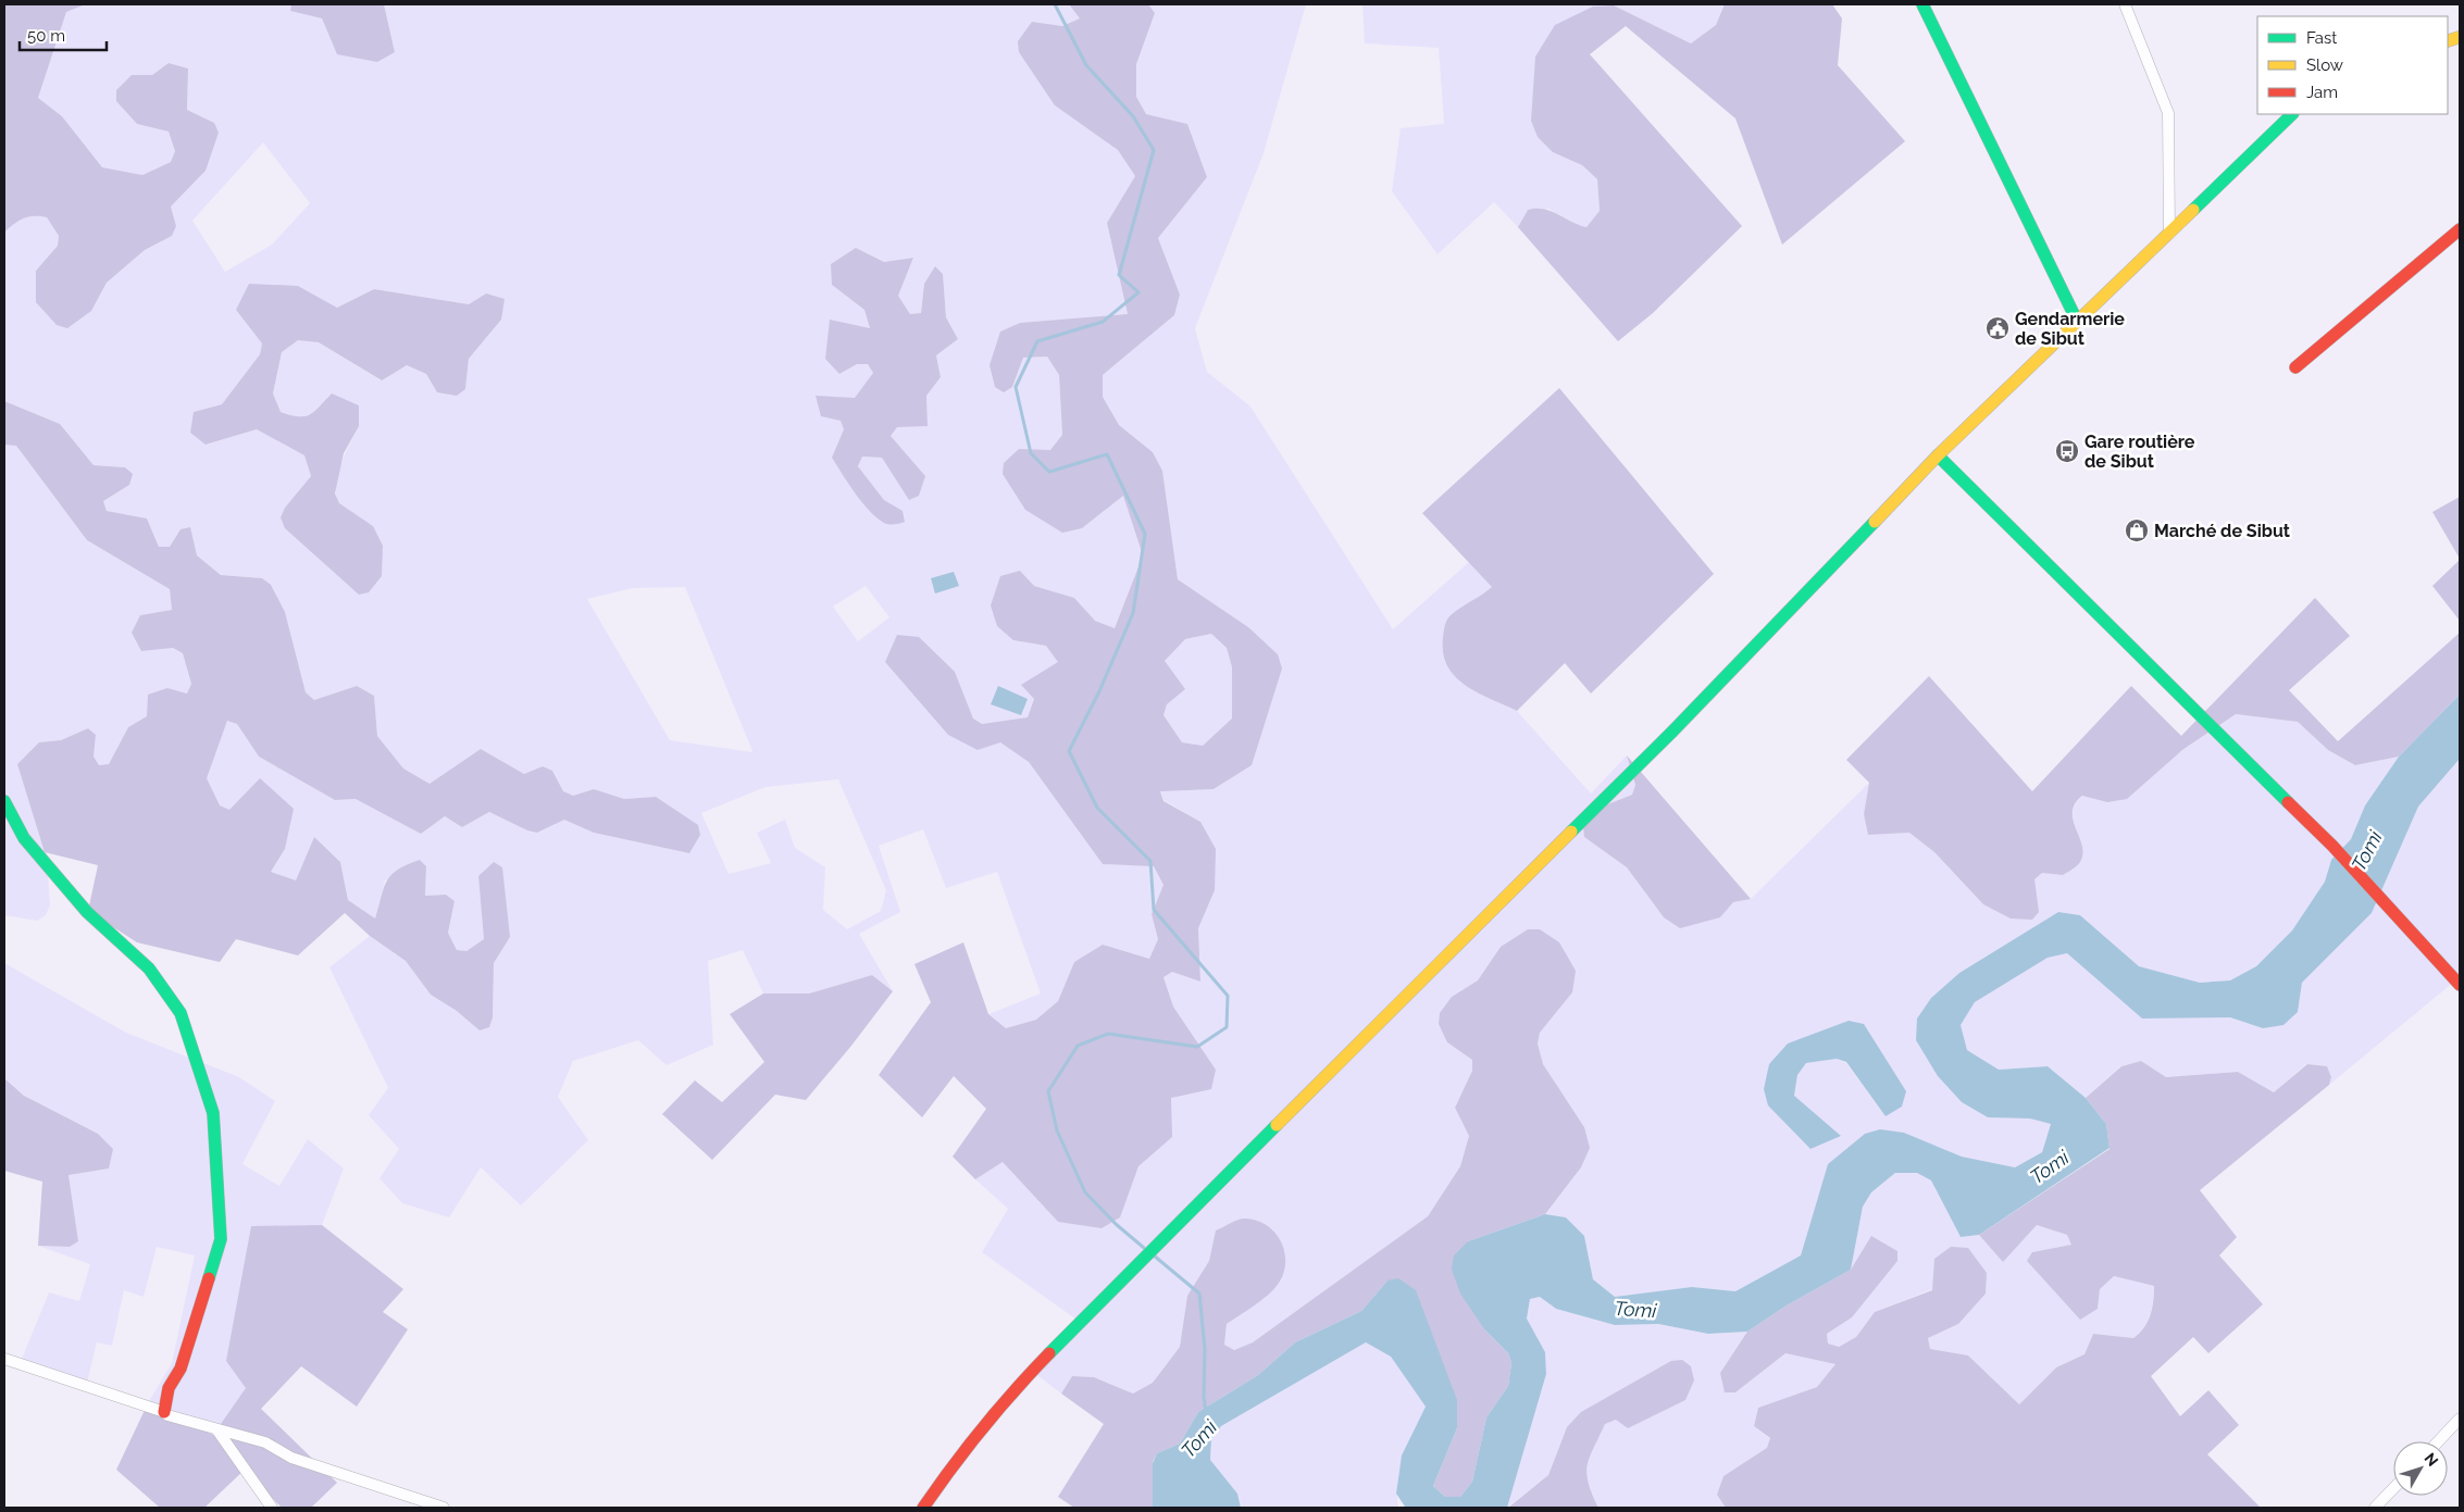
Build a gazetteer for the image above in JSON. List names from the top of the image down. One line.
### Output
{"water":["Tomi"],"places":{"public building":["Gendarmerie de Sibut"],"bus stop":["Gare routière de Sibut"],"shop":["Marché de Sibut"]},"legend":["Fast","Slow","Jam"],"scale_bar":"50 m","north":"top right"}
